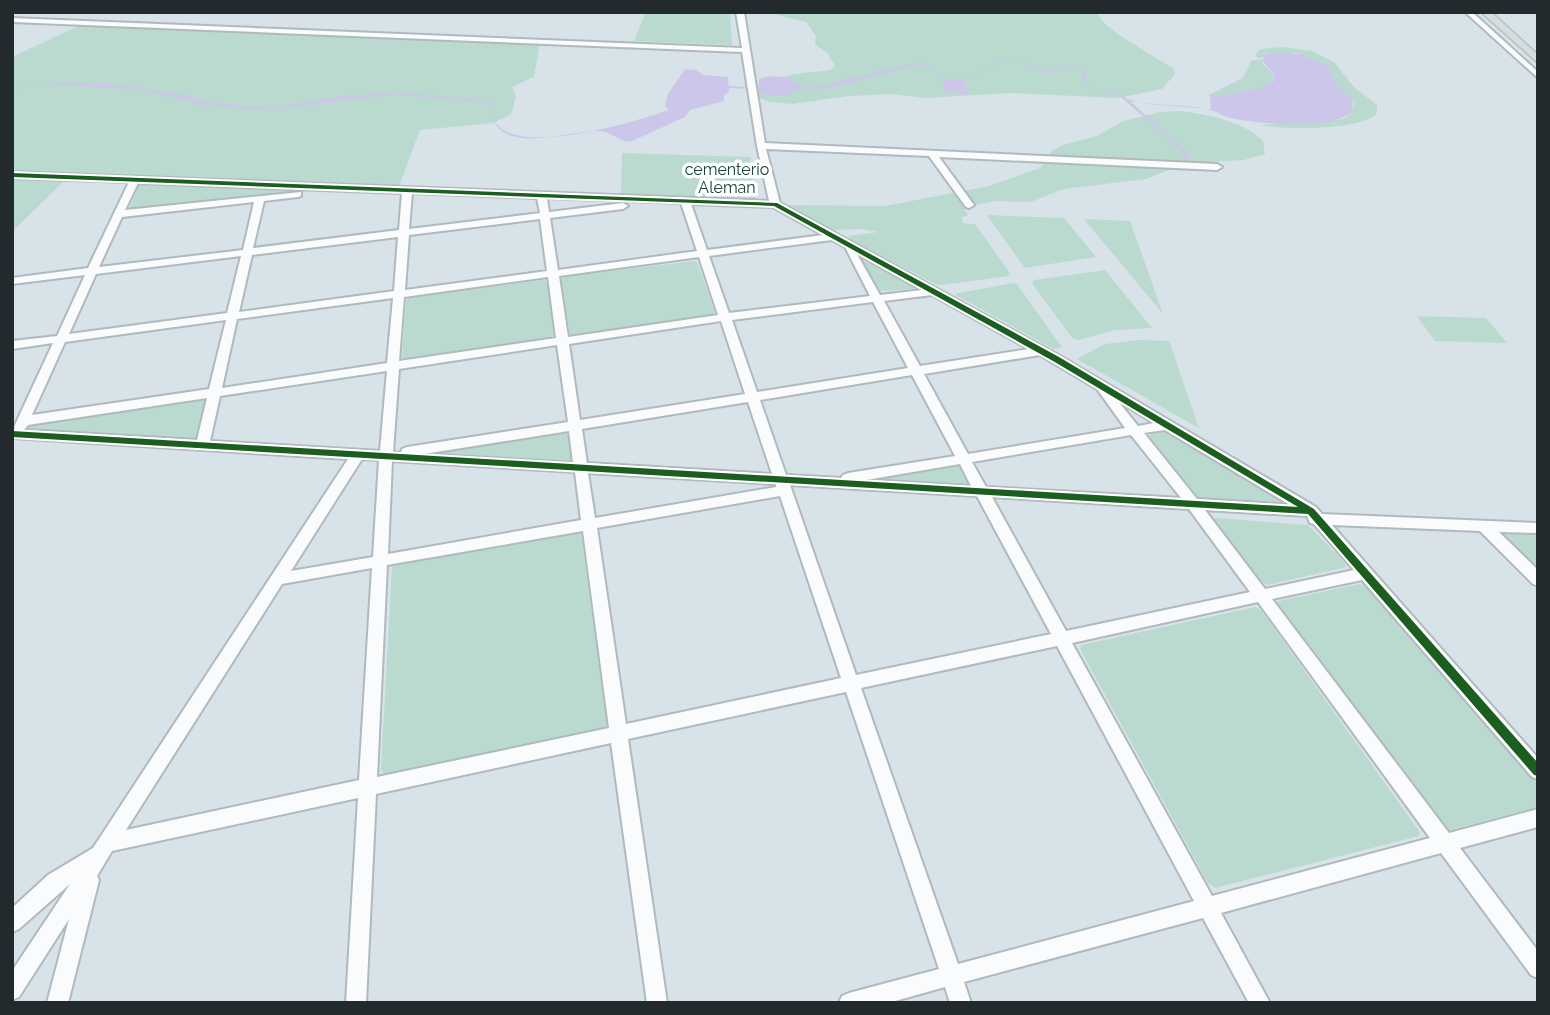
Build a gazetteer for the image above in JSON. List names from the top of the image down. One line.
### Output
{"parks":["cementerio Aleman"]}
